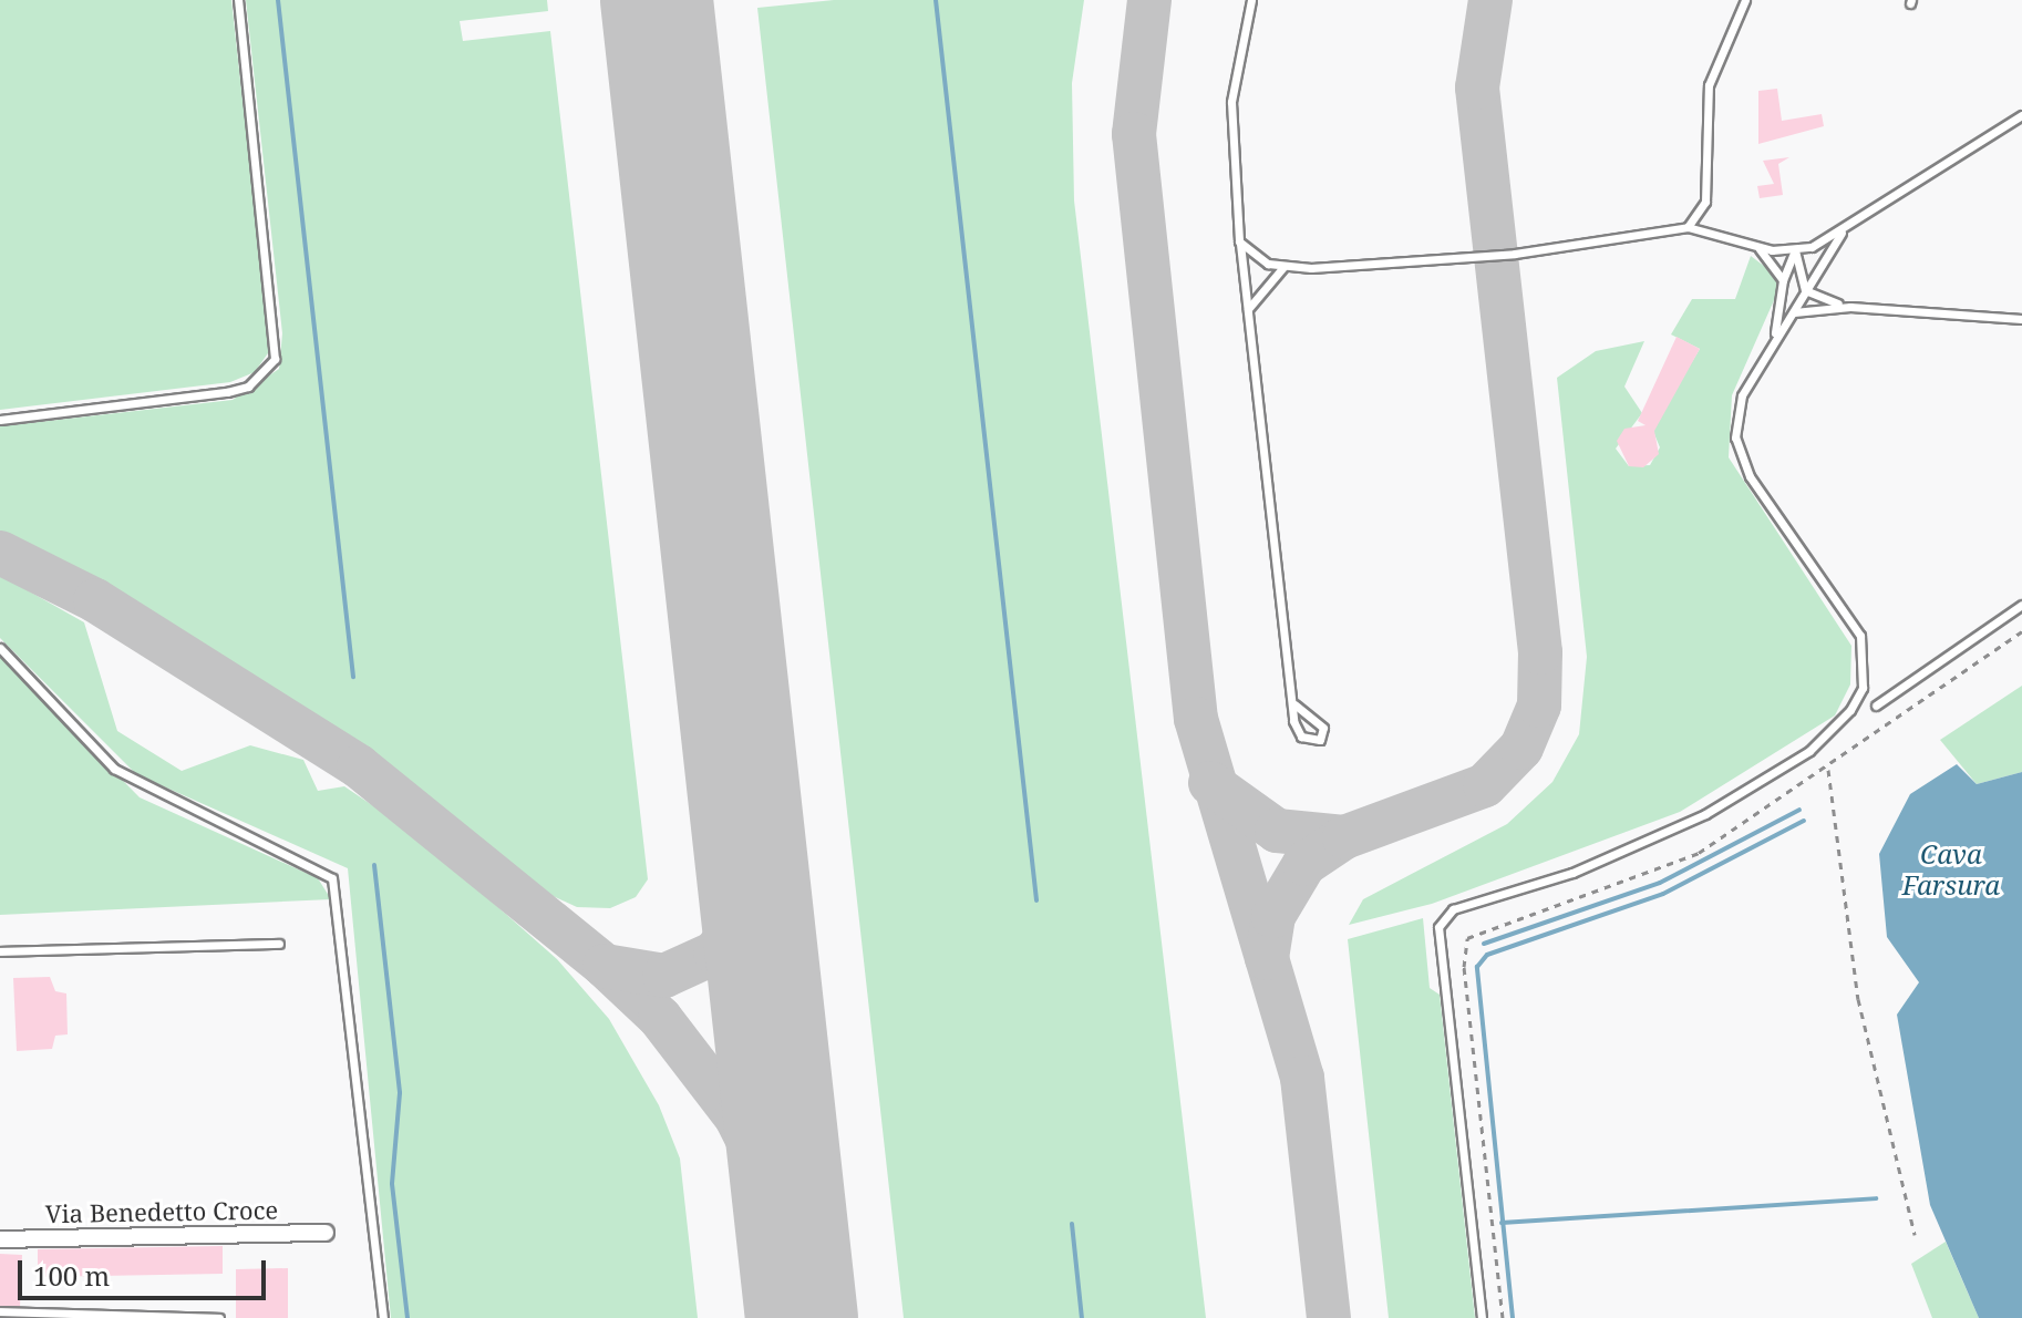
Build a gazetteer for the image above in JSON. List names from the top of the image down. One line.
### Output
{"streets":{"street":["Via Benedetto Croce"]},"water":["Cava Farsura"],"scale_bar":"100 m"}
